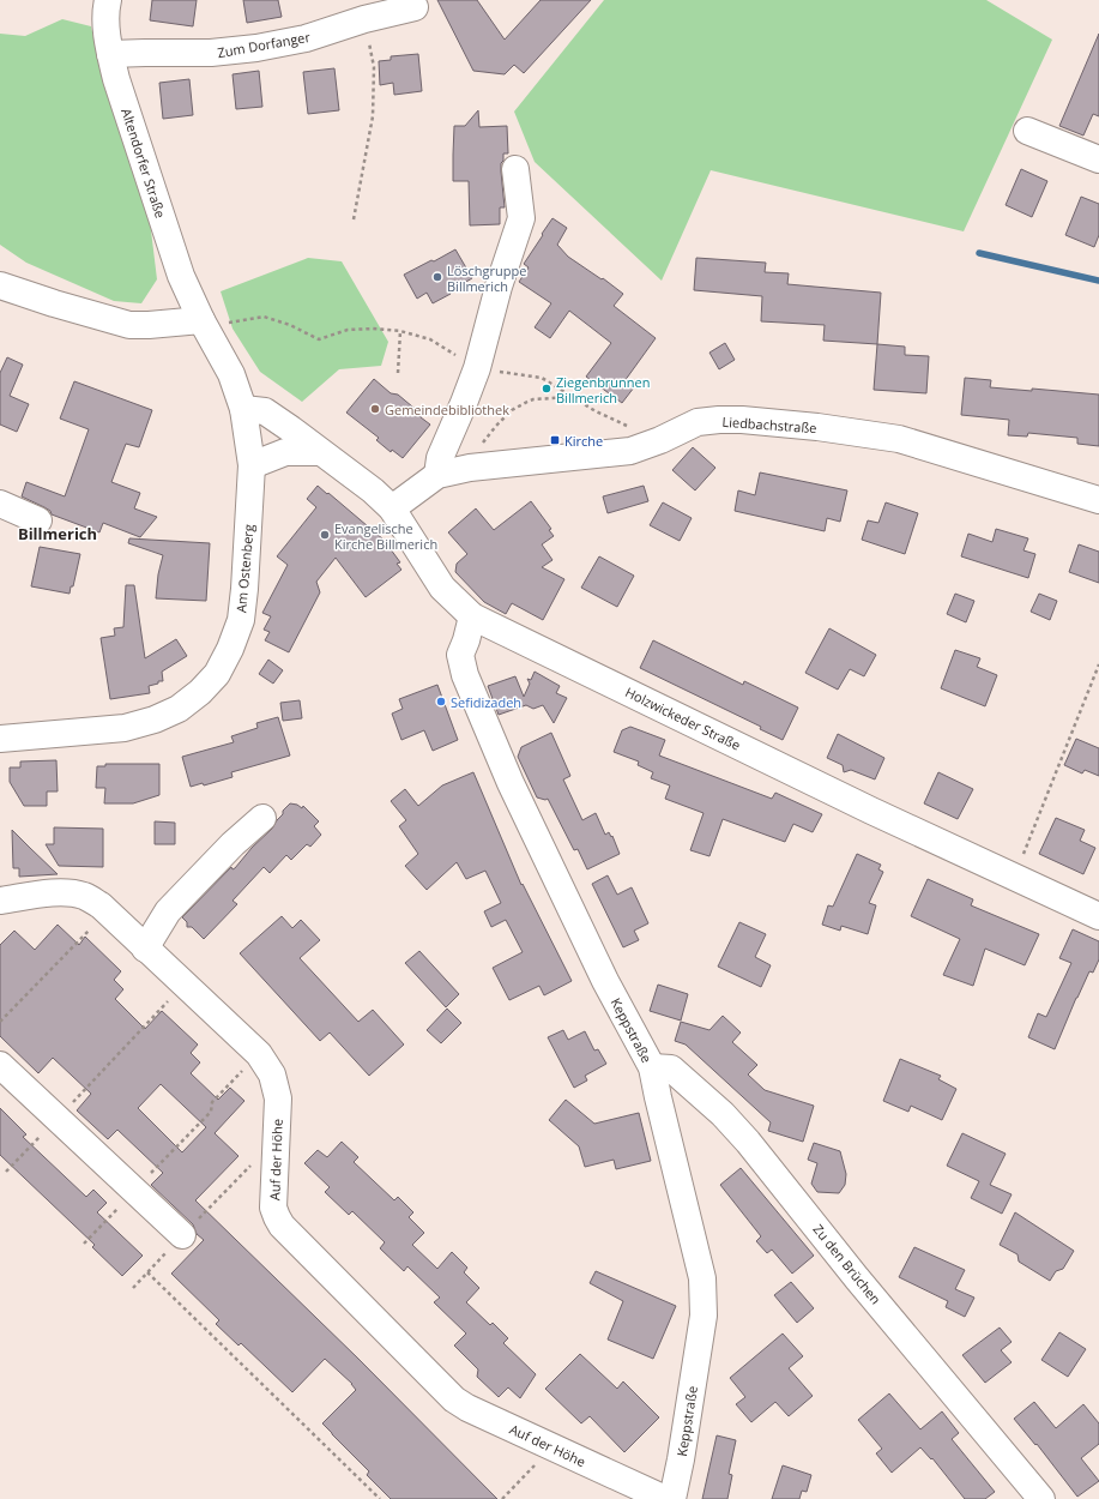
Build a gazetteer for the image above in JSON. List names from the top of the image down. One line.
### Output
{"streets":{"street":["Zum Dorfanger","Altendorfer Straße","Liedbachstraße","Am Ostenberg","Holzwickeder Straße","Keppstraße","Auf der Höhe","Zu den Brüchen"]},"crossings":[["Zum Dorfanger","Altendorfer Straße"],["Altendorfer Straße","Am Ostenberg"],["Liedbachstraße","Holzwickeder Straße"],["Am Ostenberg","Holzwickeder Straße"],["Holzwickeder Straße","Keppstraße"],["Keppstraße","Zu den Brüchen"]],"districts":["Billmerich"],"places":{"other":["Löschgruppe Billmerich","Ziegenbrunnen Billmerich","Gemeindebibliothek","Evangelische Kirche Billmerich","Sefidizadeh"],"transit":["Kirche"]}}
